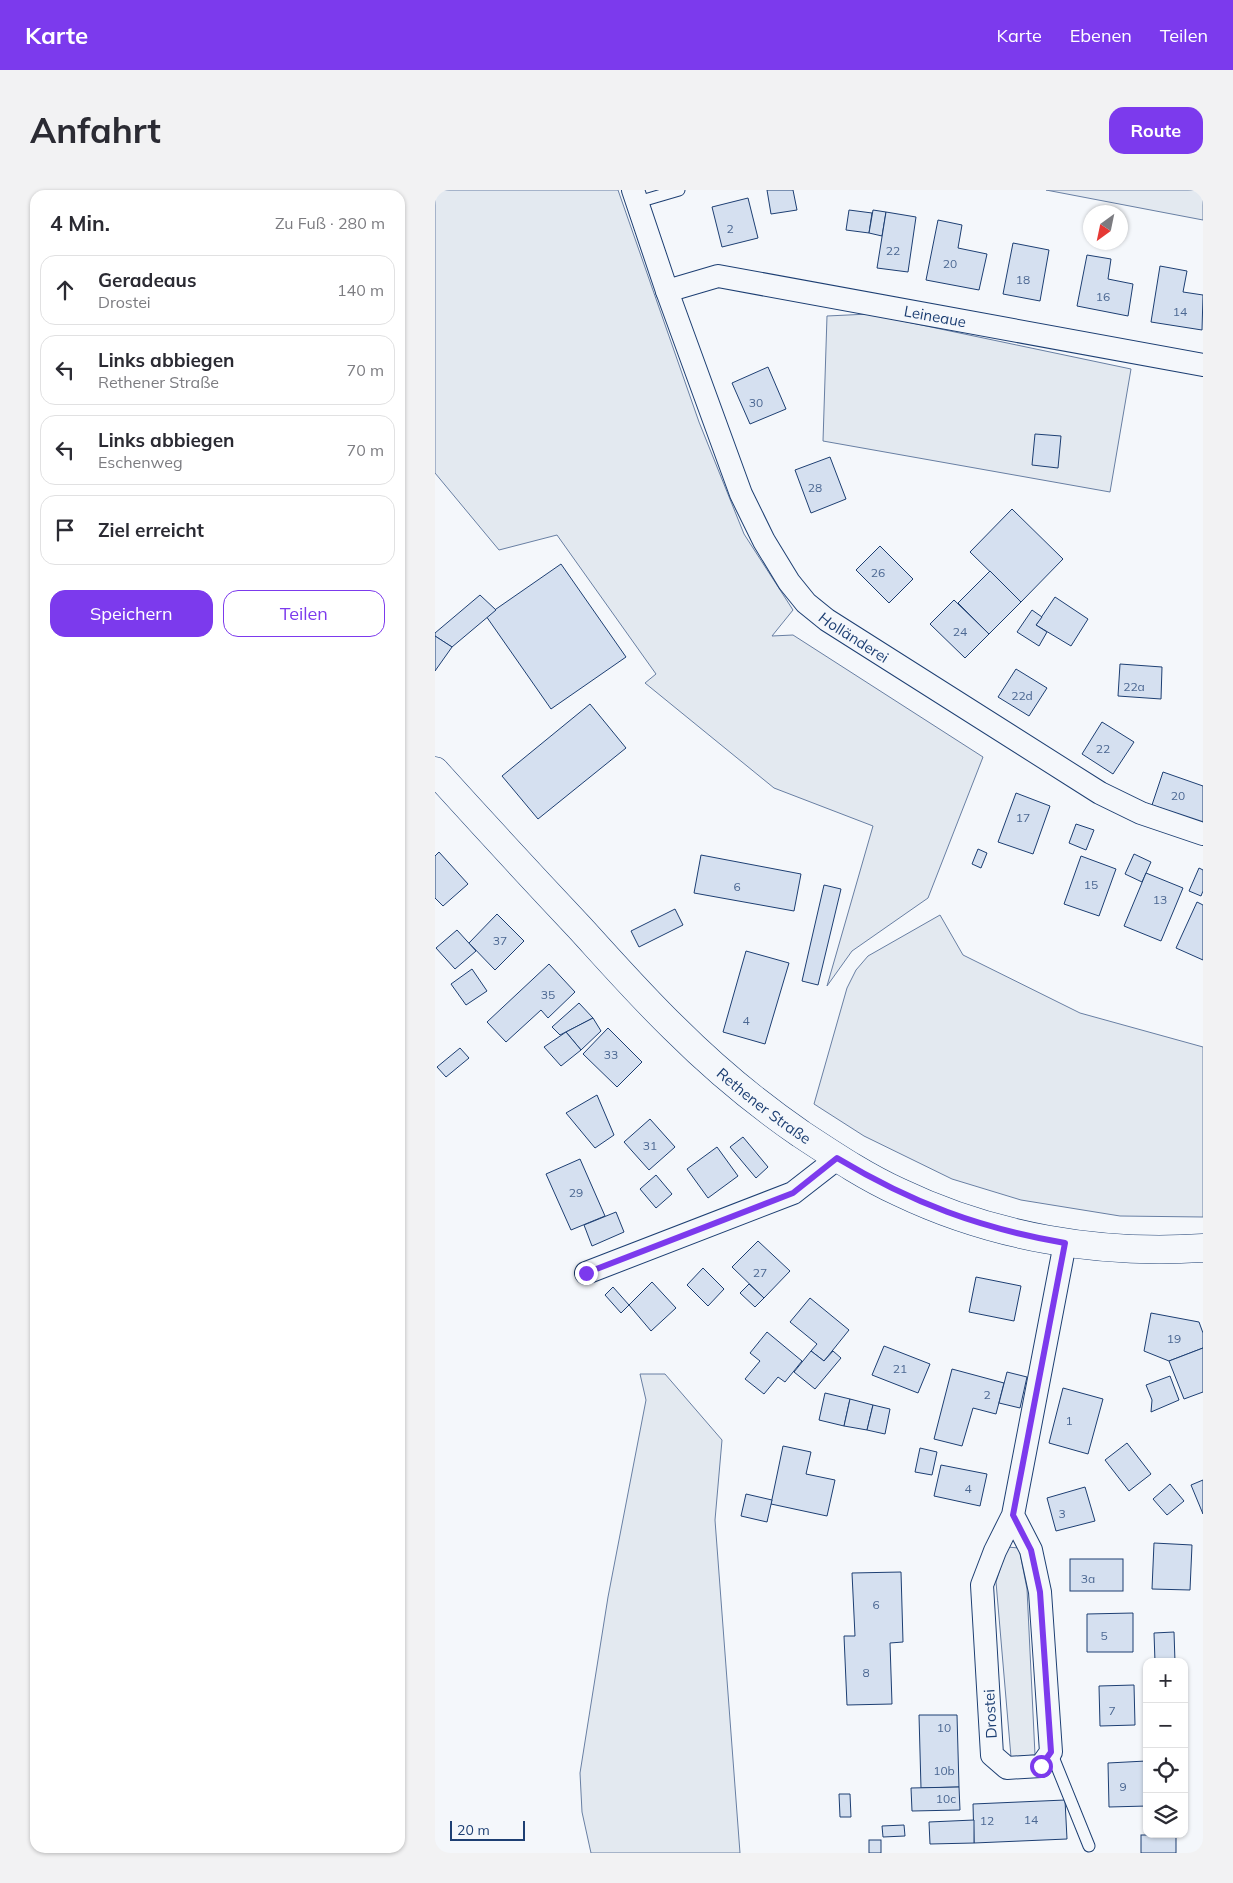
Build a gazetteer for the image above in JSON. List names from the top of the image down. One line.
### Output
{"streets":{"main road":["Rethener Straße"],"street":["Leineaue","Holländerei","Drostei"]},"crossings":[["Leineaue","Holländerei"],["Rethener Straße","Drostei"]],"house_numbers":["2","22","20","18","16","14","30","28","26","24","22a","22d","22","20","17","15","6","13","37","35","4","33","31","29","27","19","21","2","1","4","3","3a","6","5","8","7","10","10b","9","10c","14","12"],"scale_bar":"20 m","north":"bottom left","page":{"header":"Karte","nav":["Karte","Ebenen","Teilen"],"buttons":["Route",["Speichern","Teilen"]],"title":"Anfahrt","heading":["4 Min.","Zu Fuß · 280 m"],"list":[["Geradeaus","Drostei","140 m"],["Links abbiegen","Rethener Straße","70 m"],["Links abbiegen","Eschenweg","70 m"],"Ziel erreicht"],"map_buttons":["+","−"],"scale":"20 m"}}
